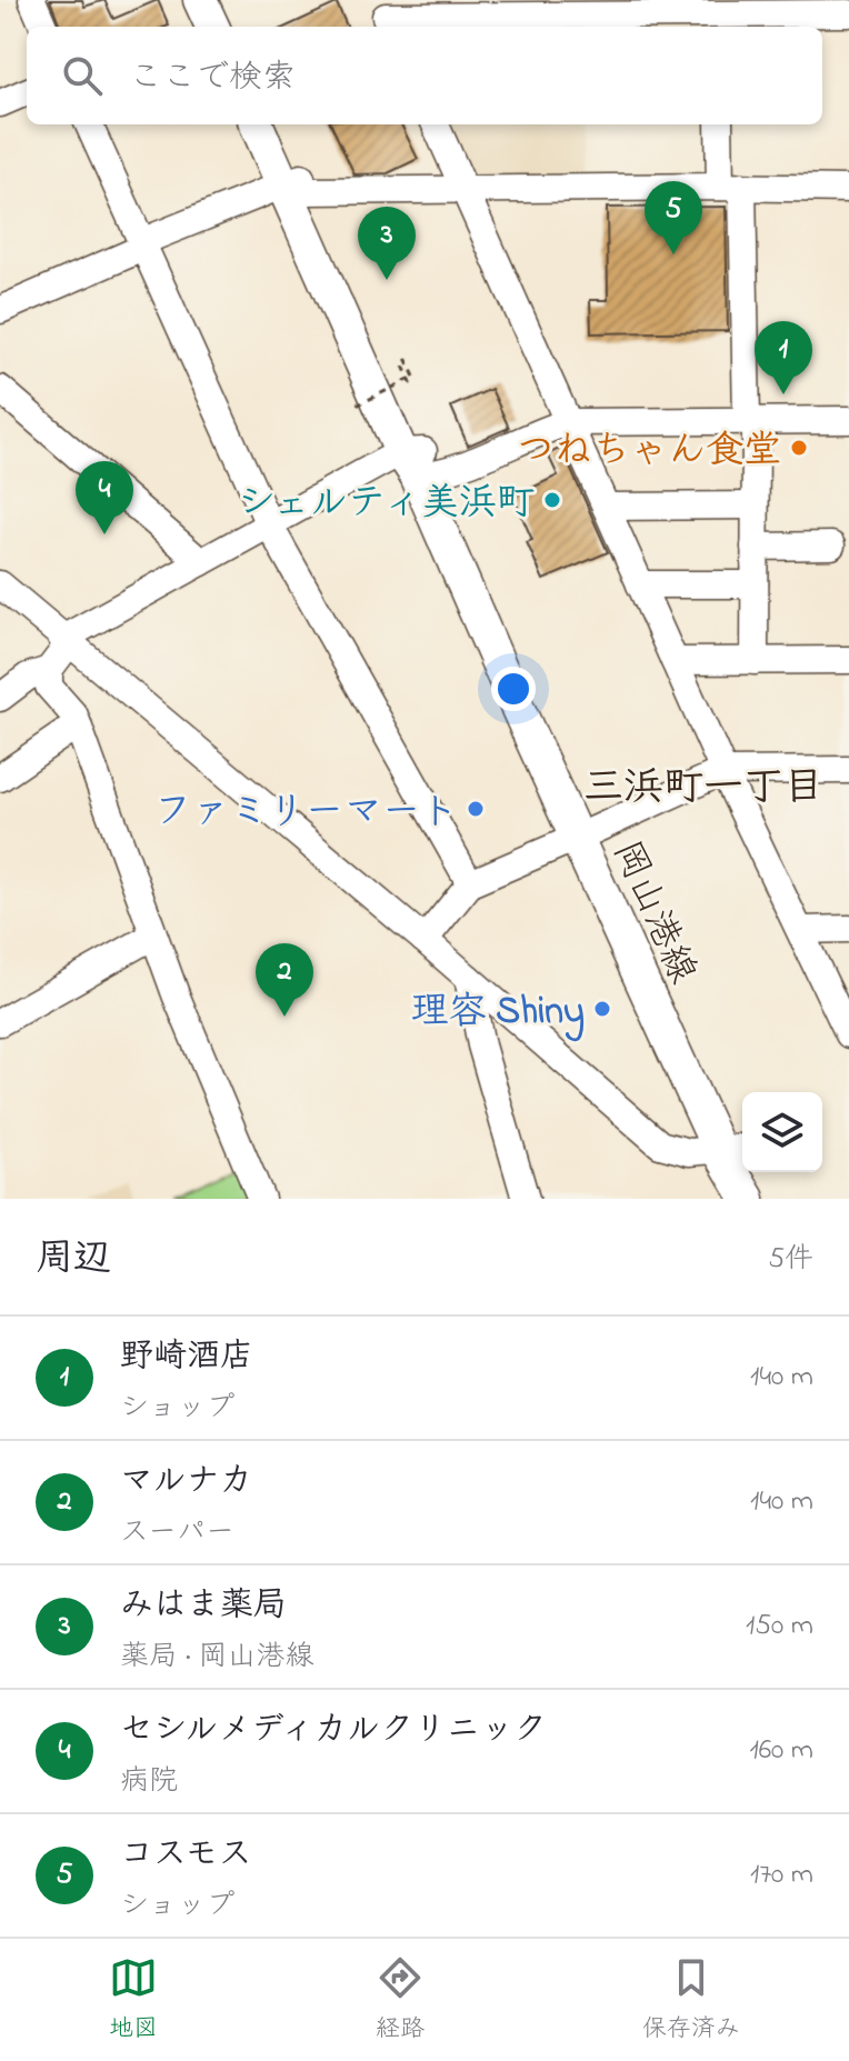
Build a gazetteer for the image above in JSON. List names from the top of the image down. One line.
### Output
{"streets":{"main road":["岡山港線"]},"districts":["三浜町一丁目"],"places":["つねちゃん食堂","シェルティ美浜町","ファミリーマート","理容 Shiny"],"page":{"search":"ここで検索","pins":["5","3","1","4","2"],"heading":["周辺","5件"],"list":[{"mark":"1","name":"野崎酒店","note":"ショップ","value":"140 m"},{"mark":"2","name":"マルナカ","note":"スーパー","value":"140 m"},{"mark":"3","name":"みはま薬局","note":"薬局 · 岡山港線","value":"150 m"},{"mark":"4","name":"セシルメディカルクリニック","note":"病院","value":"160 m"},{"mark":"5","name":"コスモス","note":"ショップ","value":"170 m"}],"nav":["地図","経路","保存済み"]}}
